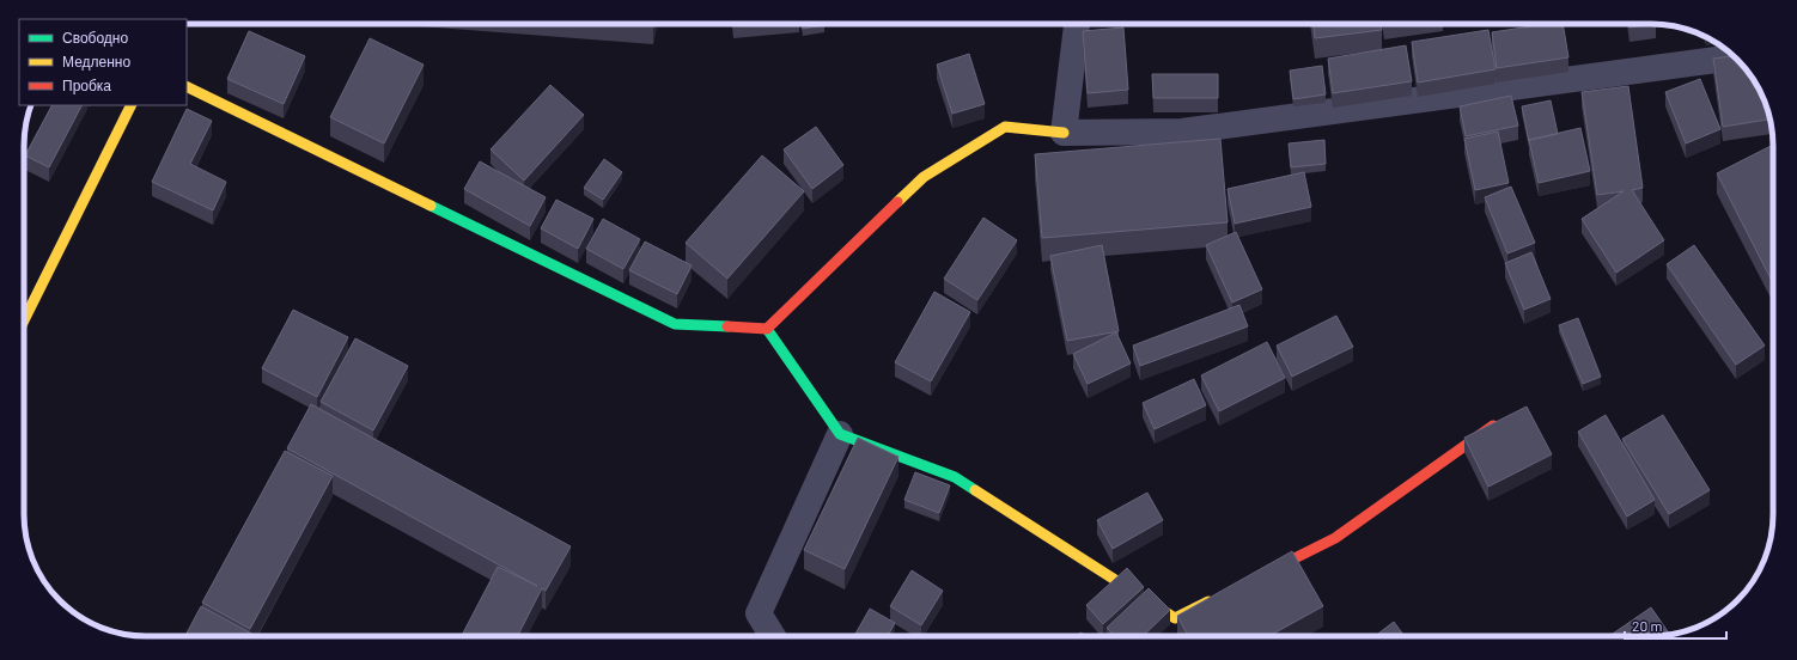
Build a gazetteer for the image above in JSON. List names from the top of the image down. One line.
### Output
{"legend":["Свободно","Медленно","Пробка"],"scale_bar":"20 m"}
